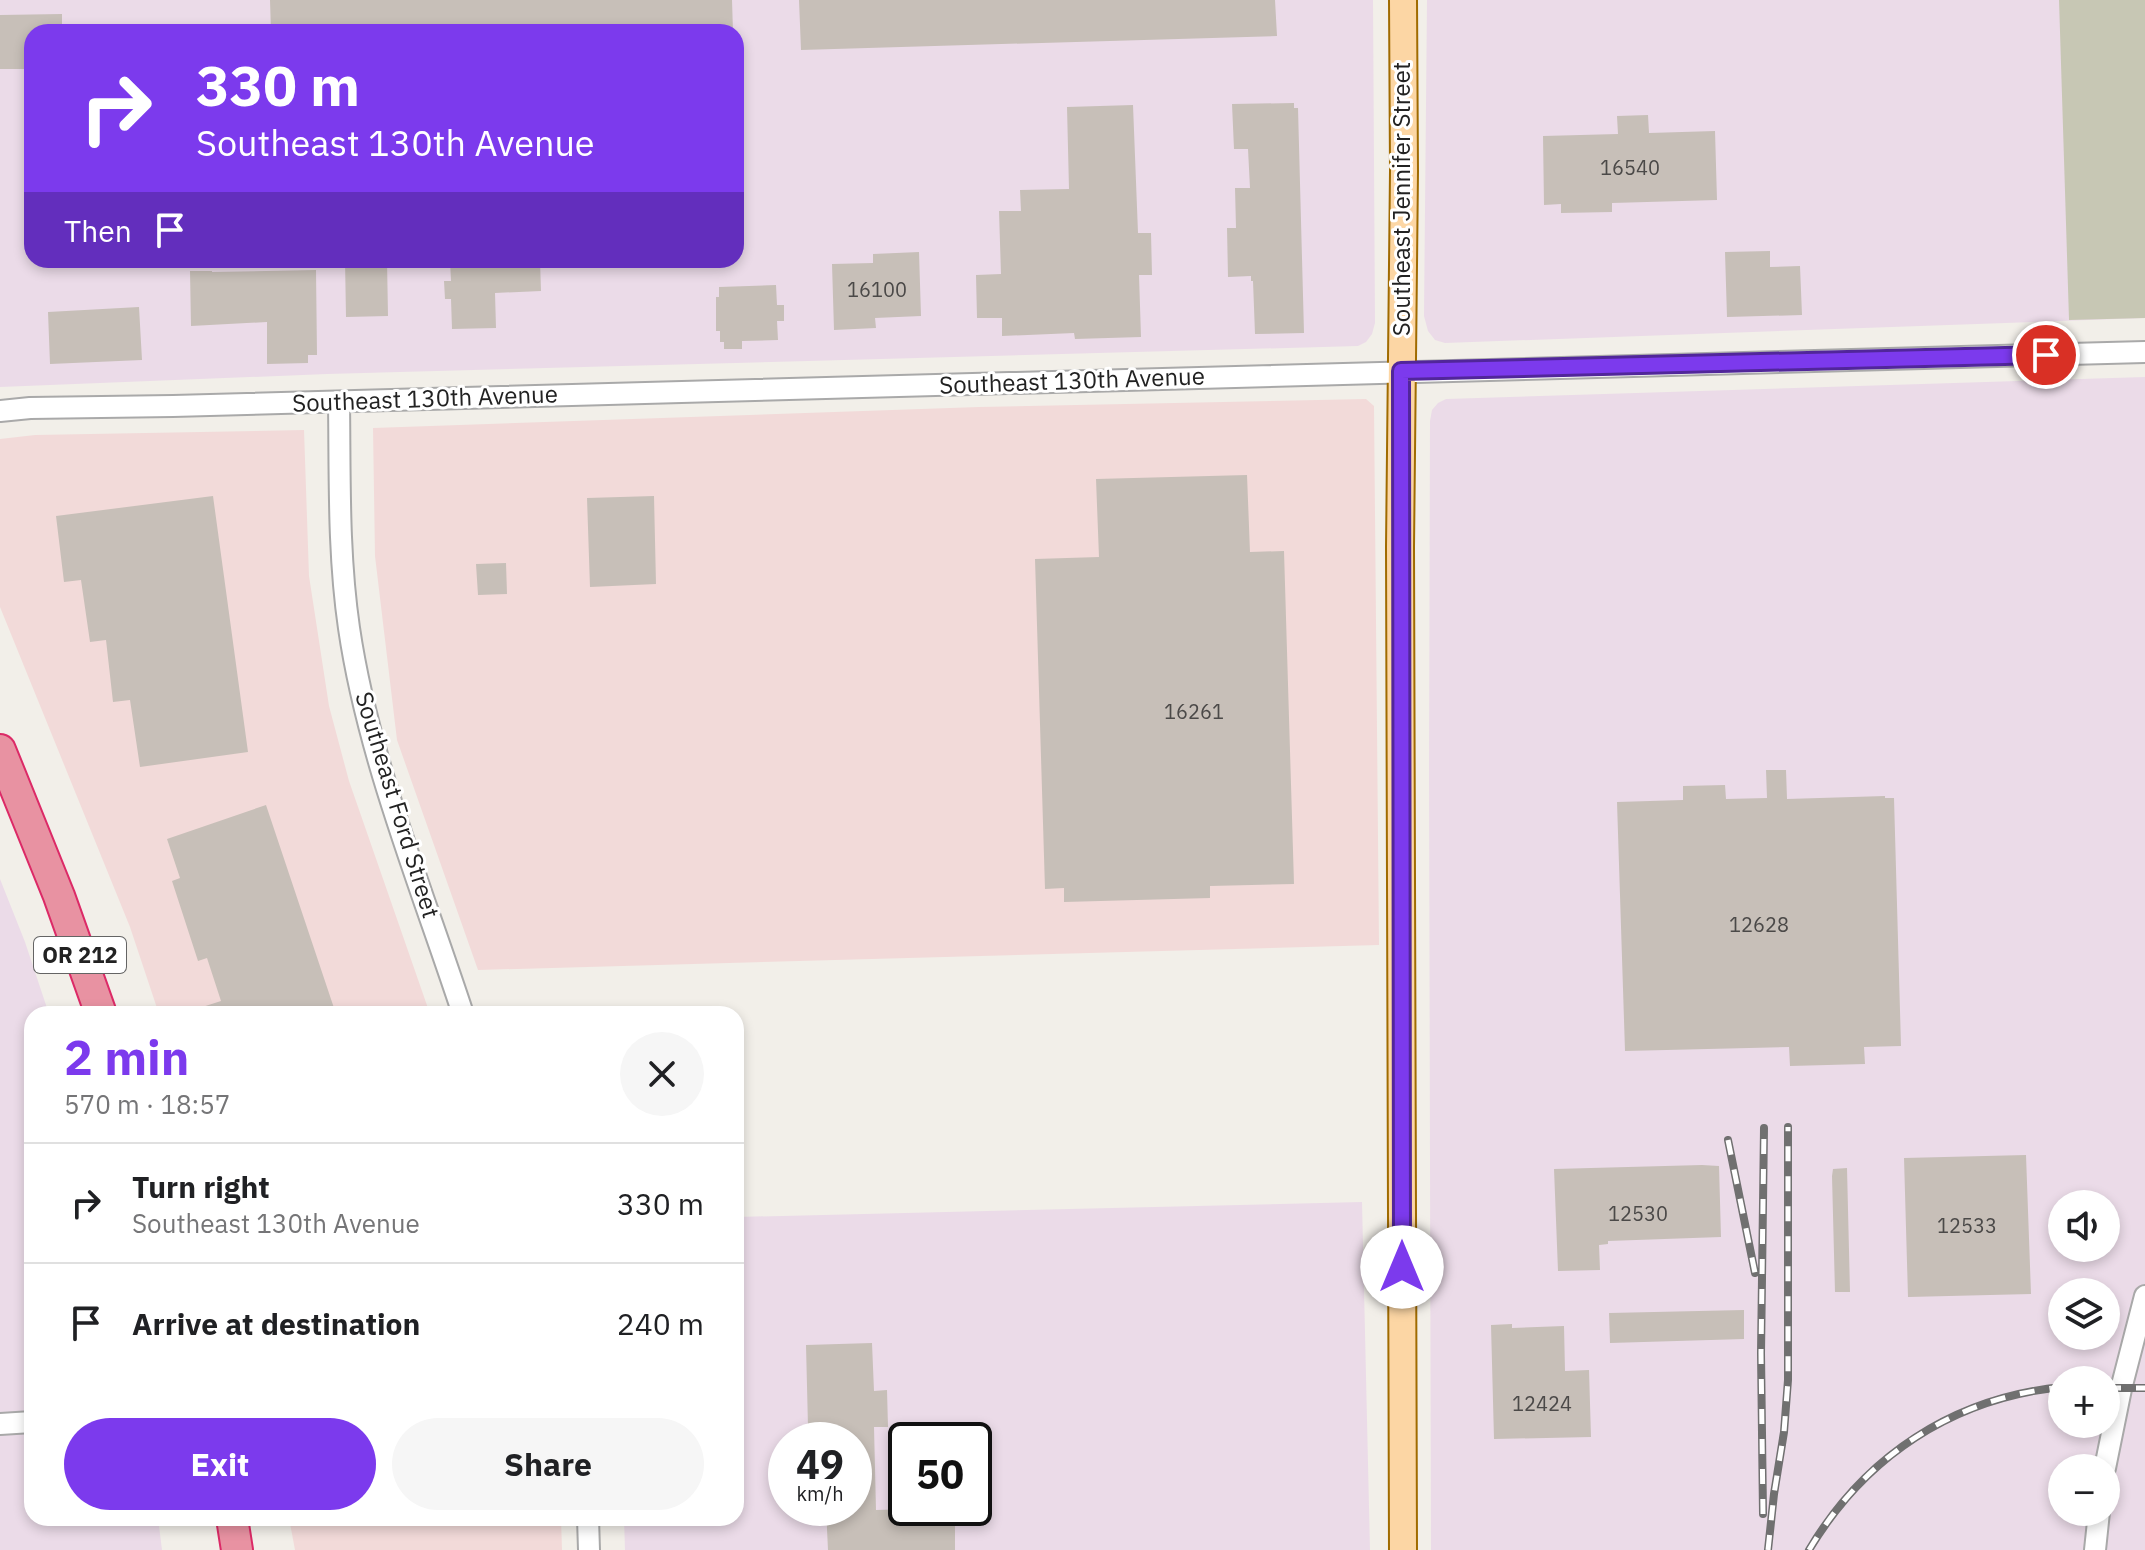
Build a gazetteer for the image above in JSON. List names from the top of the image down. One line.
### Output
{"streets":{"highway":["OR 212"],"main road":["Southeast Jennifer Street"],"street":["Southeast 130th Avenue","Southeast Ford Street"]},"crossings":[["Southeast Jennifer Street","Southeast 130th Avenue"],["Southeast 130th Avenue","Southeast Ford Street"]],"house_numbers":["16540","16100","16261","12628","12530","12533","12424"],"page":{"turn":["330 m","Southeast 130th Avenue"],"then":"Then","heading":["2 min","570 m · 18:57"],"list":[{"name":"Turn right","note":"Southeast 130th Avenue","value":"330 m"},{"name":"Arrive at destination","value":"240 m"}],"map_buttons":["+","−"],"buttons":["Exit","Share"],"speed":"49 km/h","limit":"50"}}
